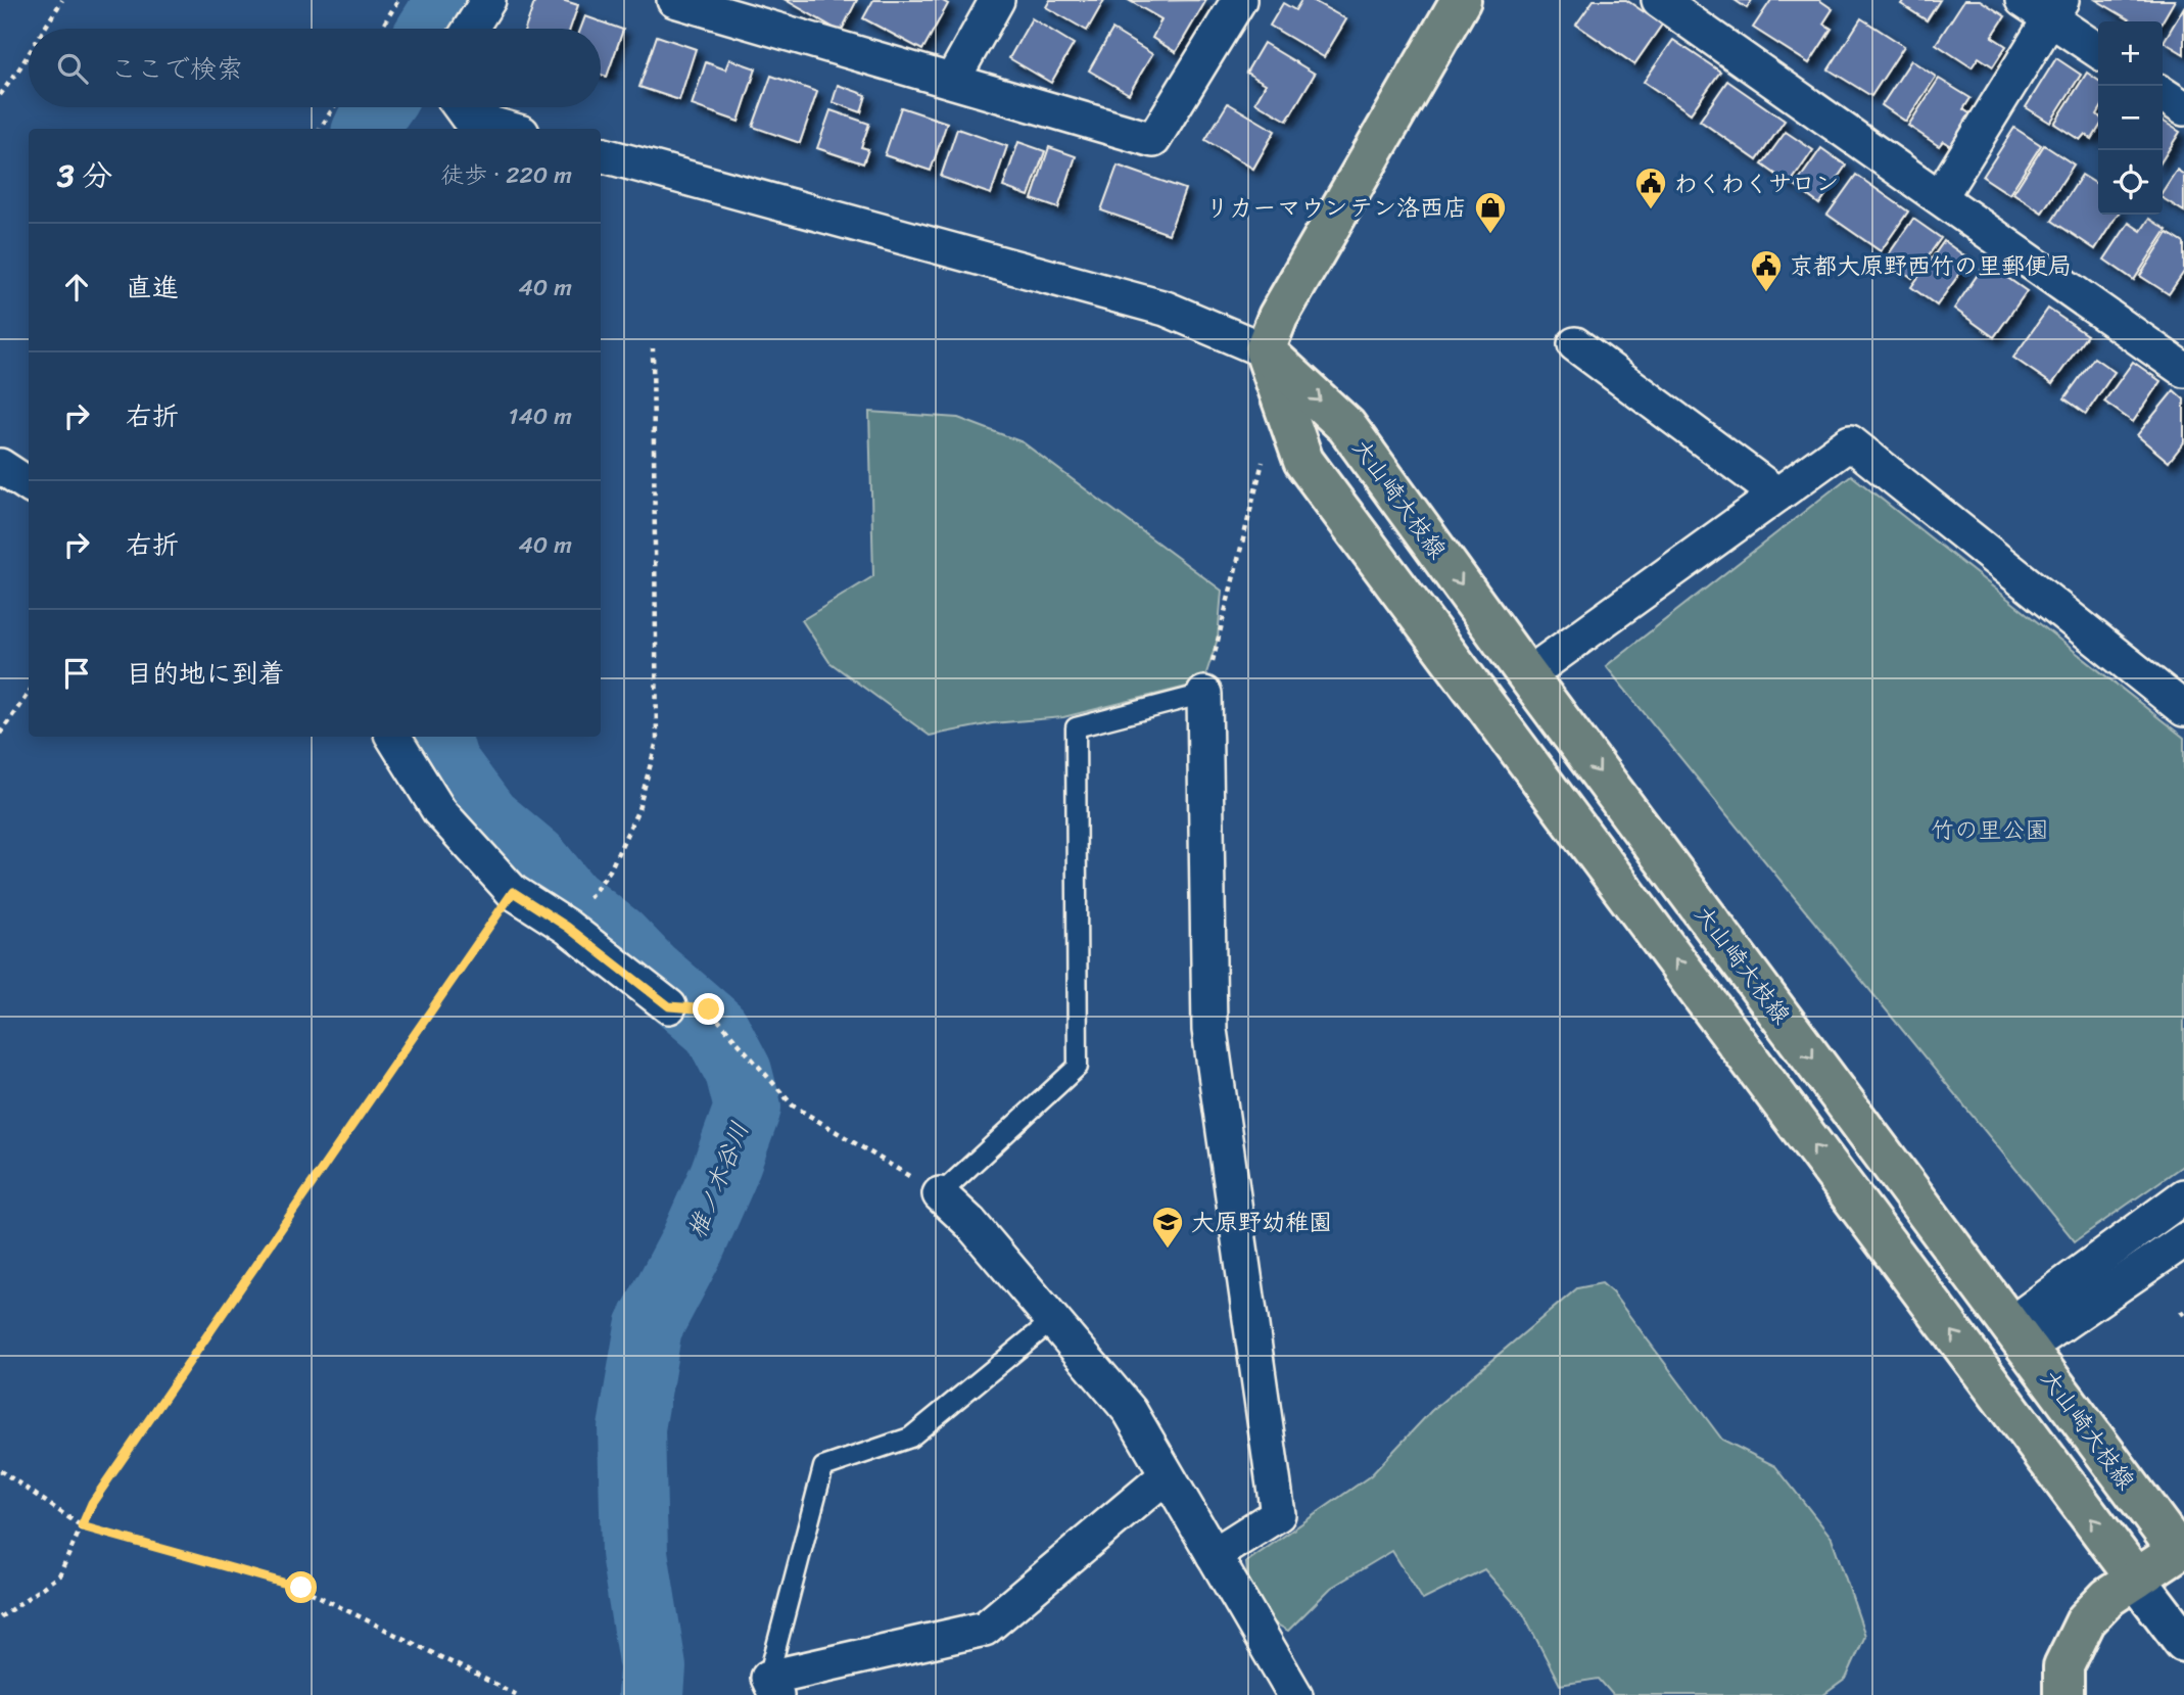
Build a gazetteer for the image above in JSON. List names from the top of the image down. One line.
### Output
{"streets":{"main road":["大山崎大枝線"]},"water":["椎ノ木谷川"],"parks":["竹の里公園"],"places":{"public building":["わくわくサロン","京都大原野西竹の里郵便局"],"shop":["リカーマウンテン洛西店"],"school or university":["大原野幼稚園"]},"page":{"map_buttons":["+","−"],"search":"ここで検索","heading":["3 分","徒歩 · 220 m"],"list":[["直進","40 m"],["右折","140 m"],["右折","40 m"],"目的地に到着"]}}
